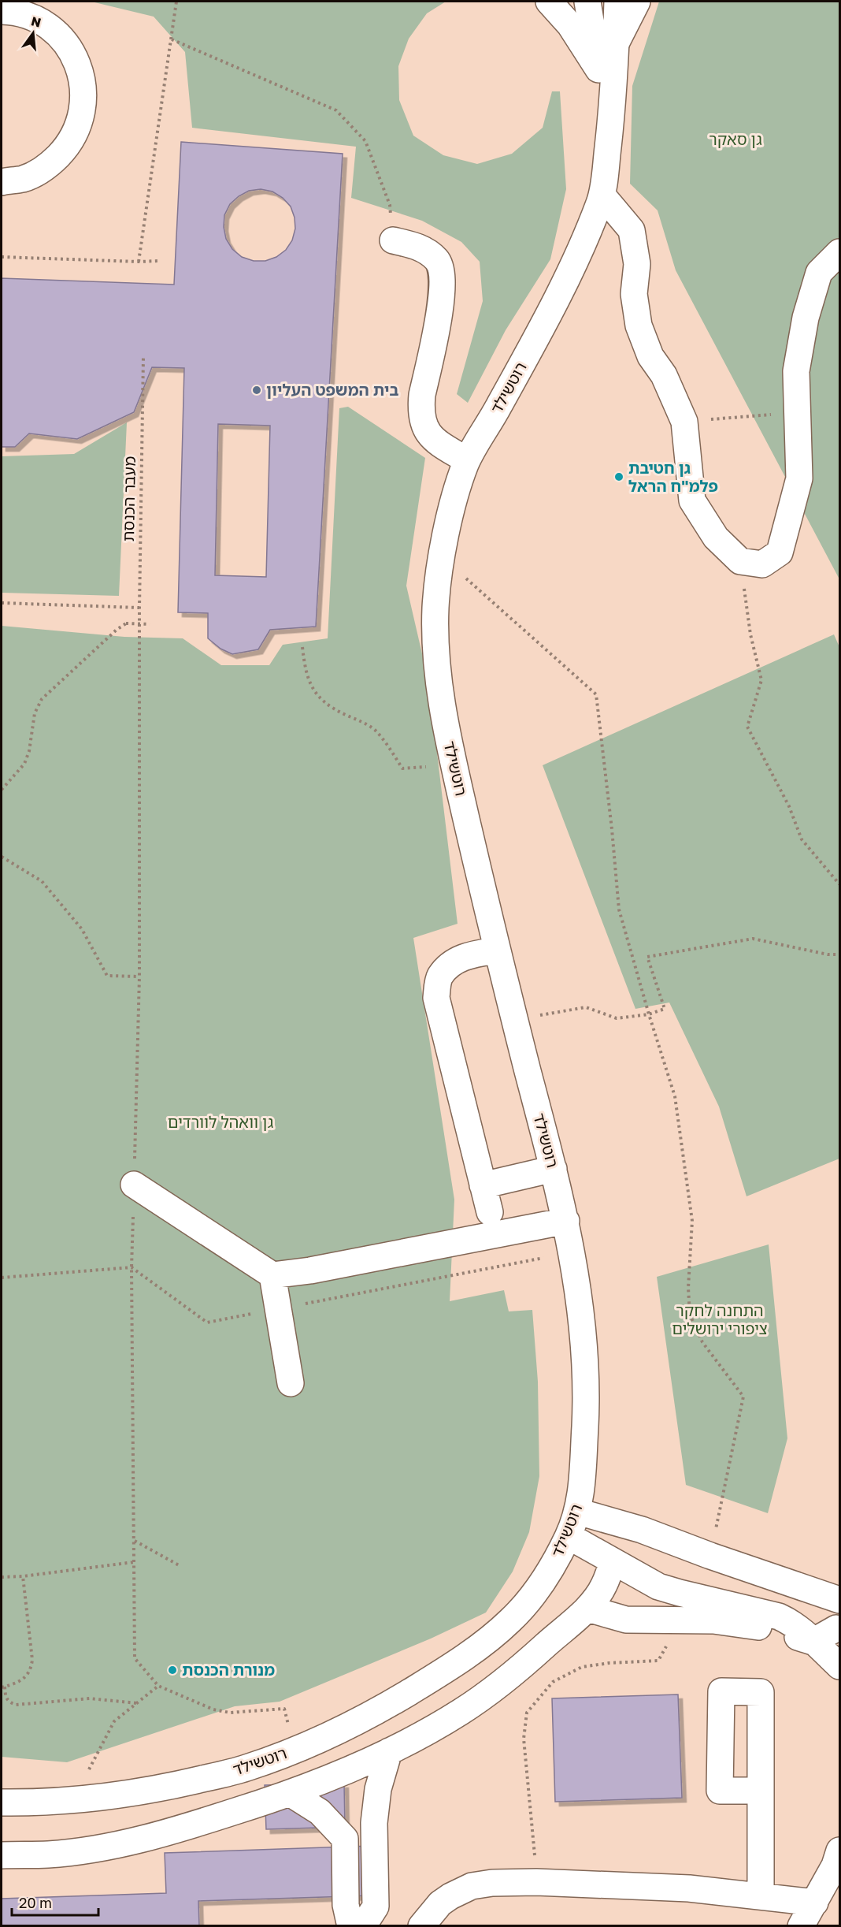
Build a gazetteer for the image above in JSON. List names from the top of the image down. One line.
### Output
{"streets":{"street":["רוטשילד"],"path":["מעבר הכנסת"]},"parks":["גן סאקר","גן וואהל לוורדים","התחנה לחקר ציפורי ירושלים"],"places":["בית המשפט העליון","גן חטיבת פלמ\"ח הראל","מנורת הכנסת"],"scale_bar":"20 m","north":"top"}
